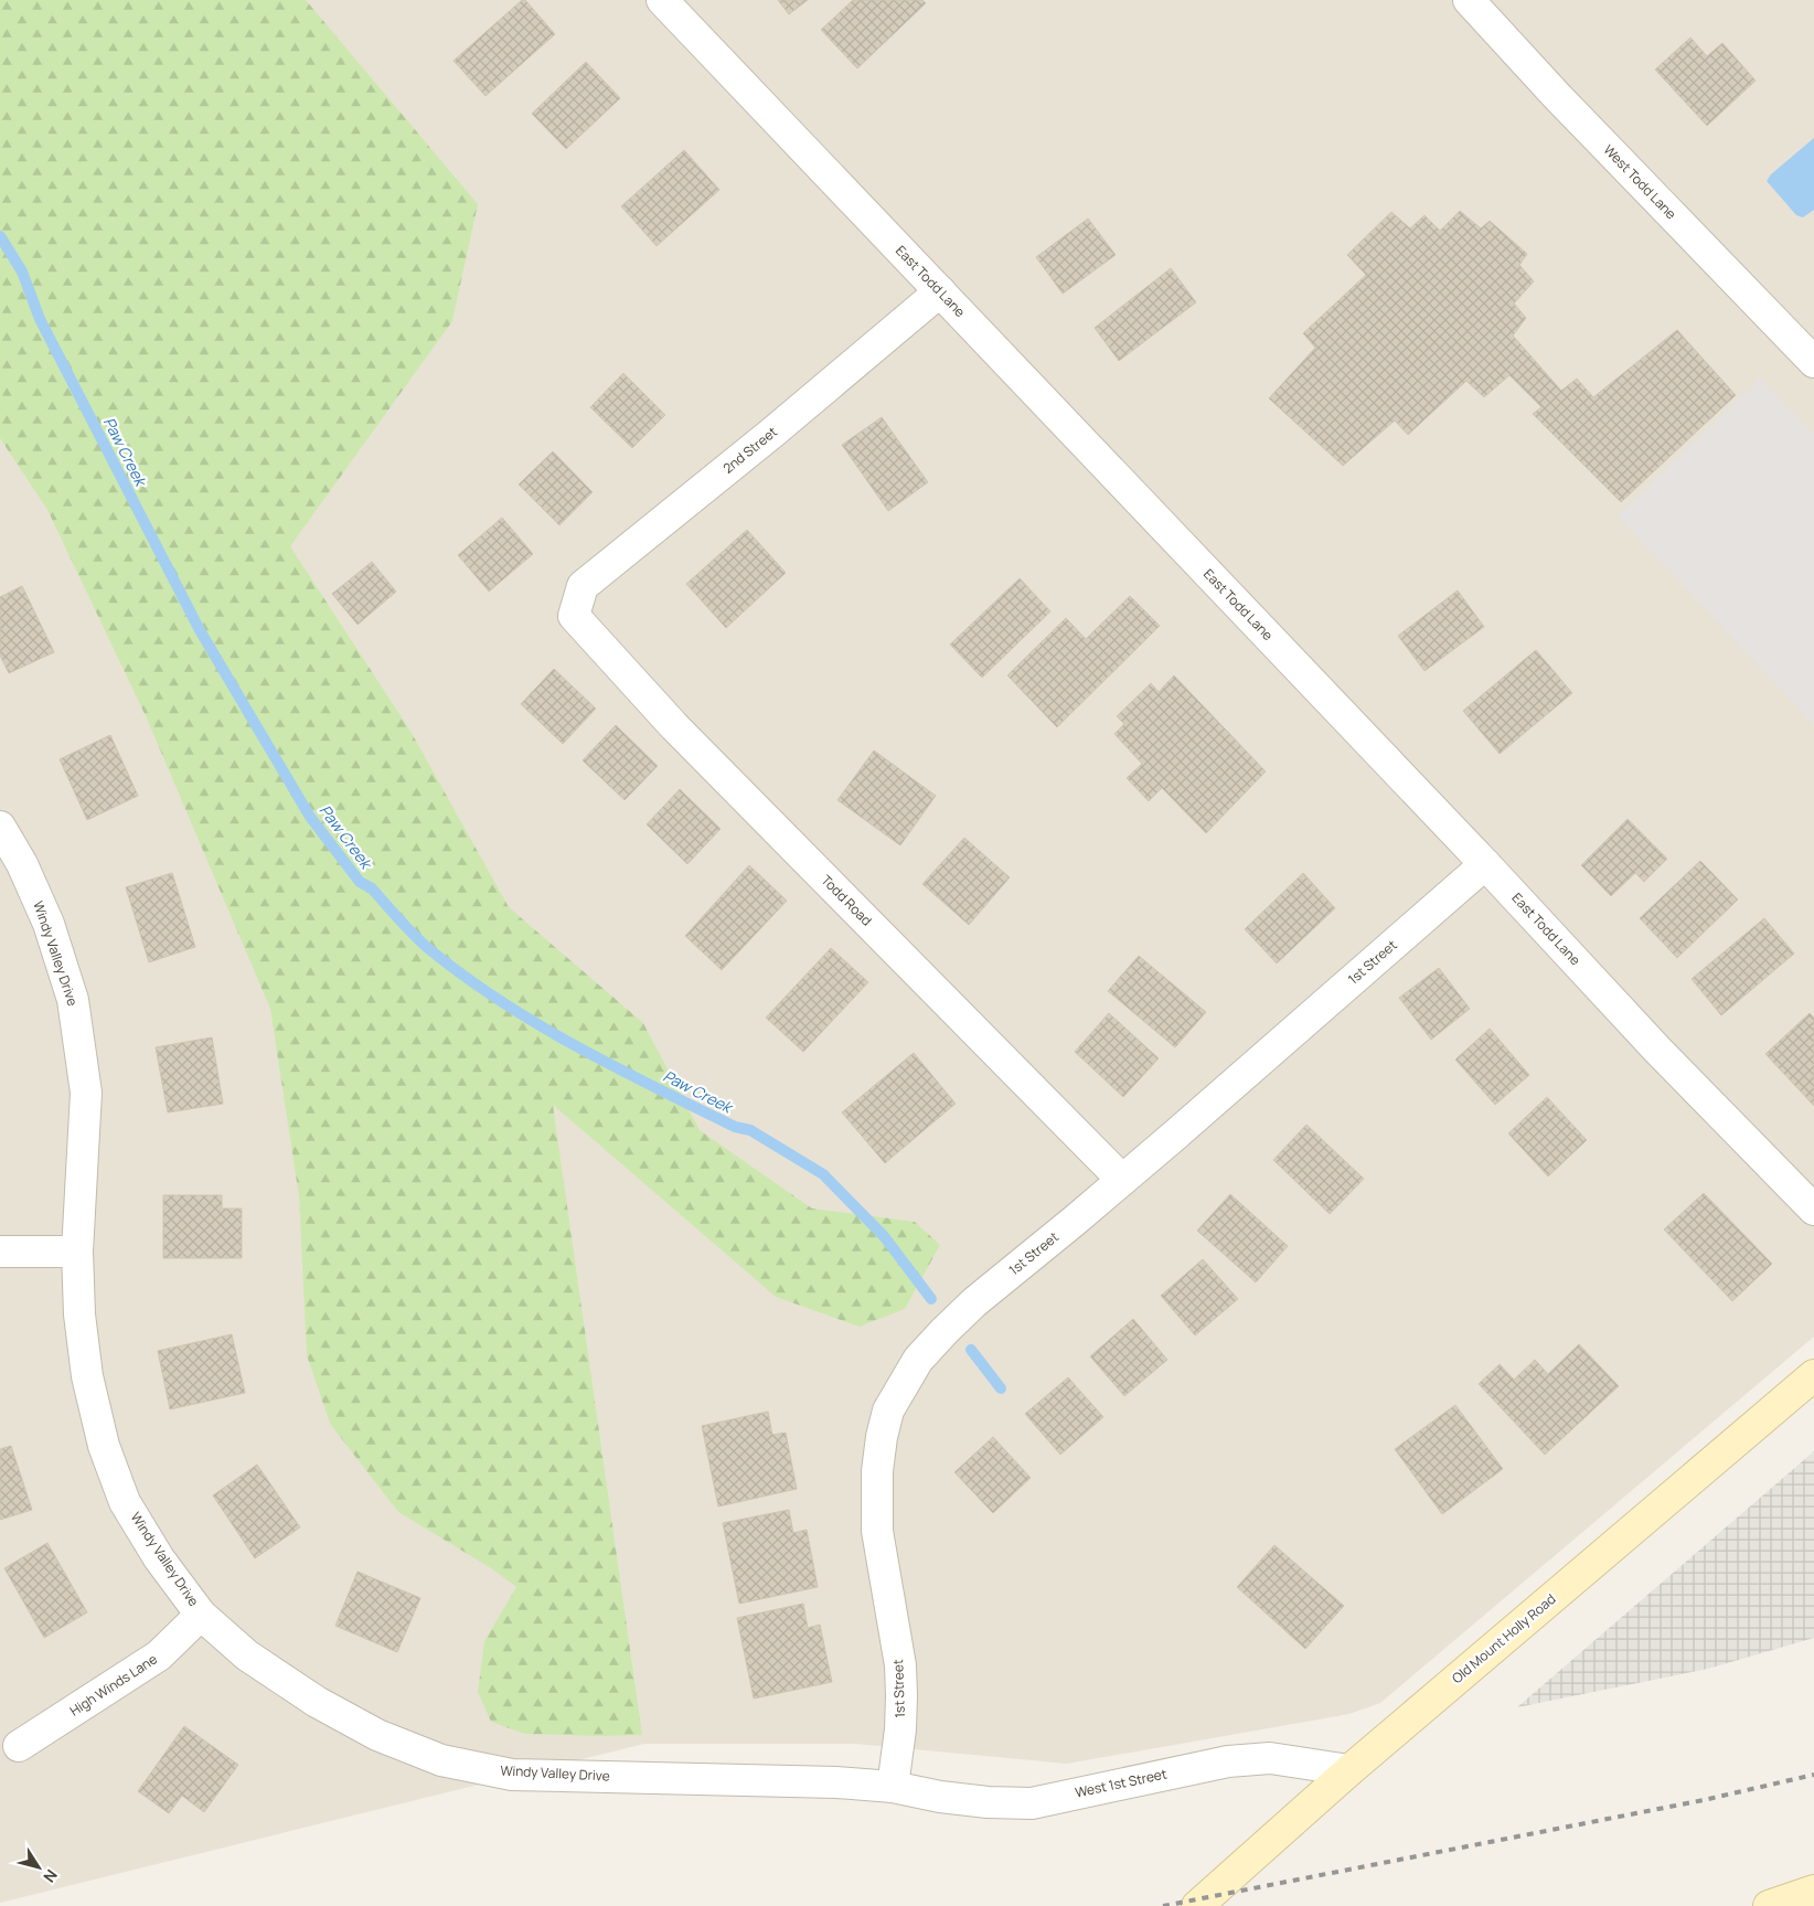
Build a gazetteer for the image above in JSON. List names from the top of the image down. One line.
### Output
{"streets":{"street":["West Todd Lane","East Todd Lane","2nd Street","Todd Road","Windy Valley Drive","1st Street","Old Mount Holly Road","High Winds Lane","West 1st Street"]},"crossings":[["East Todd Lane","2nd Street"],["East Todd Lane","1st Street"],["2nd Street","Todd Road"],["Todd Road","1st Street"],["Windy Valley Drive","1st Street"],["Windy Valley Drive","High Winds Lane"],["Windy Valley Drive","West 1st Street"],["1st Street","West 1st Street"],["Old Mount Holly Road","West 1st Street"]],"water":["Paw Creek"],"north":"bottom right"}
